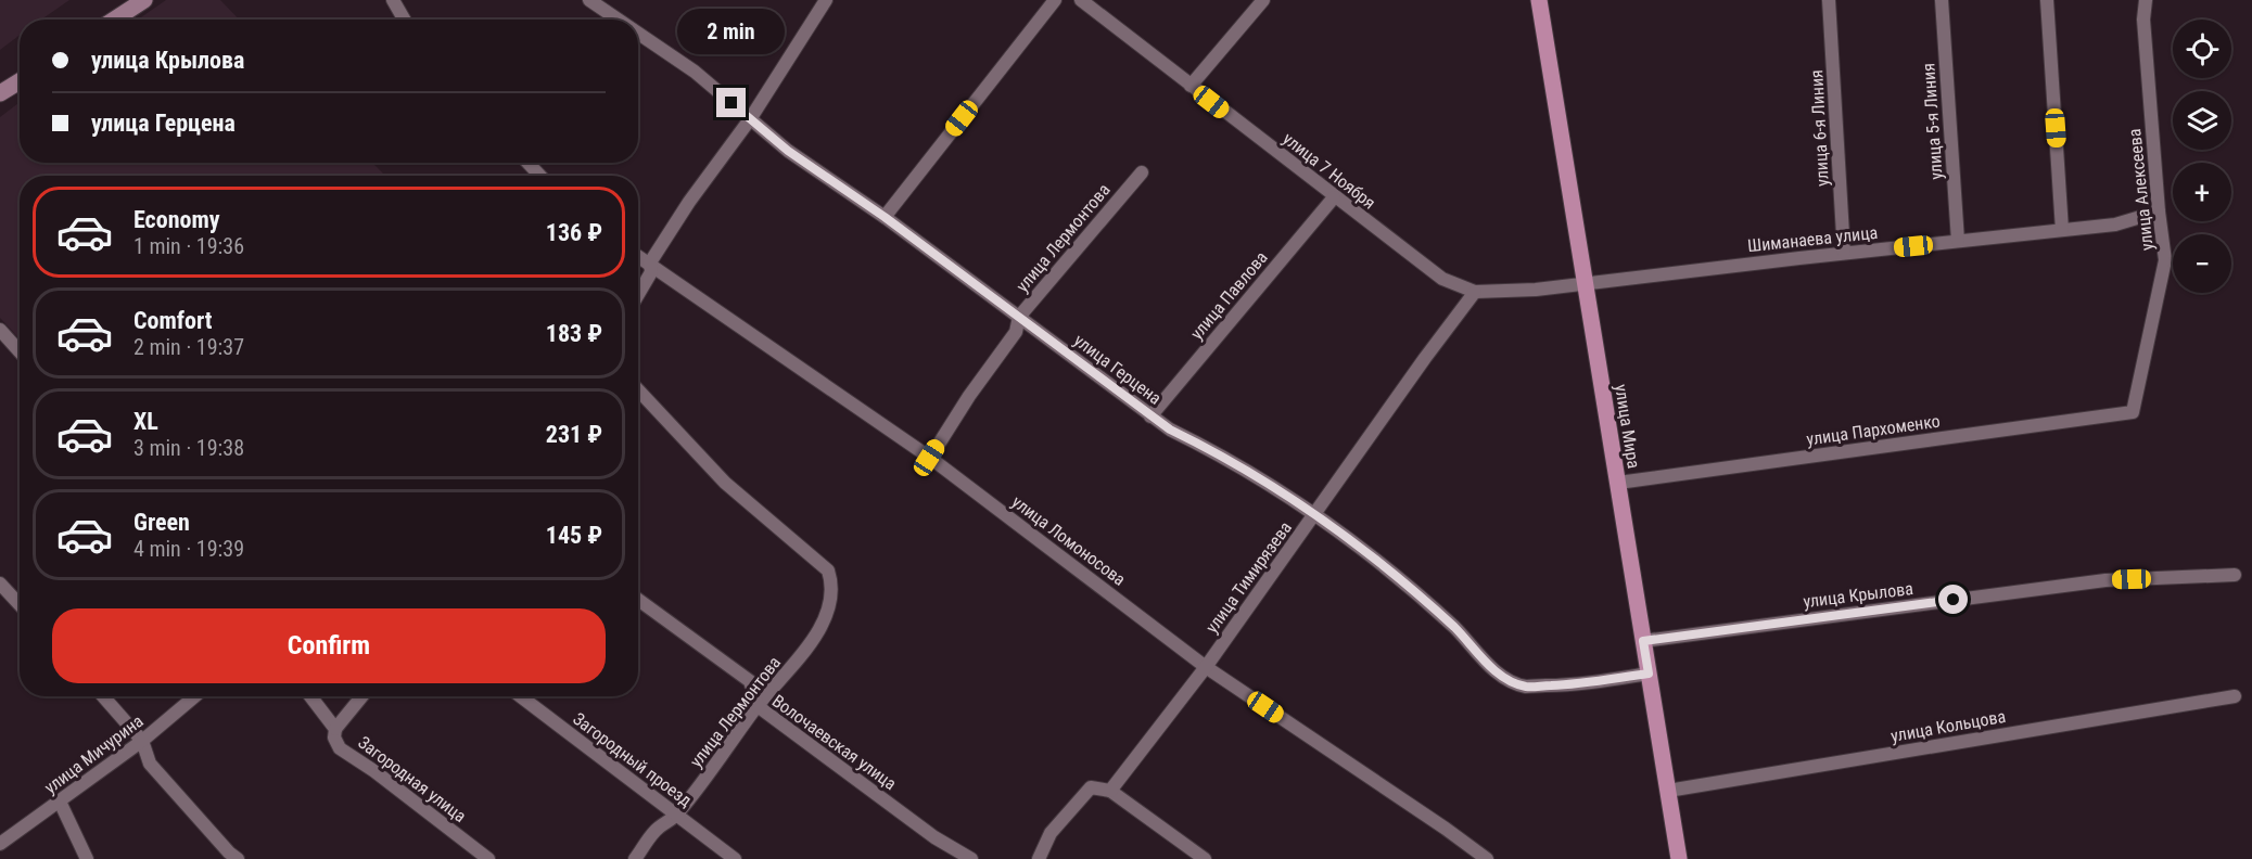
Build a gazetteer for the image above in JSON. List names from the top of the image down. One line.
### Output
{"streets":{"main road":["улица Мира"],"street":["улица 5-я Линия","улица 6-я Линия","улица 7 Ноября","улица Алексеева","улица Лермонтова","Шиманаева улица","улица Павлова","улица Герцена","улица Пархоменко","улица Ломоносова","улица Тимирязева","улица Крылова","улица Кольцова","Волочаевская улица","улица Мичурина","Загородный проезд","Загородная улица"]},"crossings":[["улица 5-я Линия","Шиманаева улица"],["улица 6-я Линия","Шиманаева улица"],["улица 7 Ноября","Шиманаева улица"],["улица 7 Ноября","улица Павлова"],["улица 7 Ноября","улица Мира"],["улица 7 Ноября","улица Тимирязева"],["улица Алексеева","Шиманаева улица"],["улица Алексеева","улица Пархоменко"],["улица Лермонтова","улица Герцена"],["улица Лермонтова","улица Ломоносова"],["улица Лермонтова","Волочаевская улица"],["улица Лермонтова","Загородный проезд"],["Шиманаева улица","улица Мира"],["улица Павлова","улица Герцена"],["улица Герцена","улица Мира"],["улица Герцена","улица Тимирязева"],["улица Мира","улица Пархоменко"],["улица Мира","улица Крылова"],["улица Мира","улица Кольцова"],["улица Ломоносова","улица Тимирязева"]],"page":{"bubble":"2 min","map_buttons":["+","−"],"banner":["улица Крылова","улица Герцена"],"list":[{"name":"Economy","note":"1 min · 19:36","value":"136 ₽"},{"name":"Comfort","note":"2 min · 19:37","value":"183 ₽"},{"name":"XL","note":"3 min · 19:38","value":"231 ₽"},{"name":"Green","note":"4 min · 19:39","value":"145 ₽"}],"buttons":"Confirm"}}
